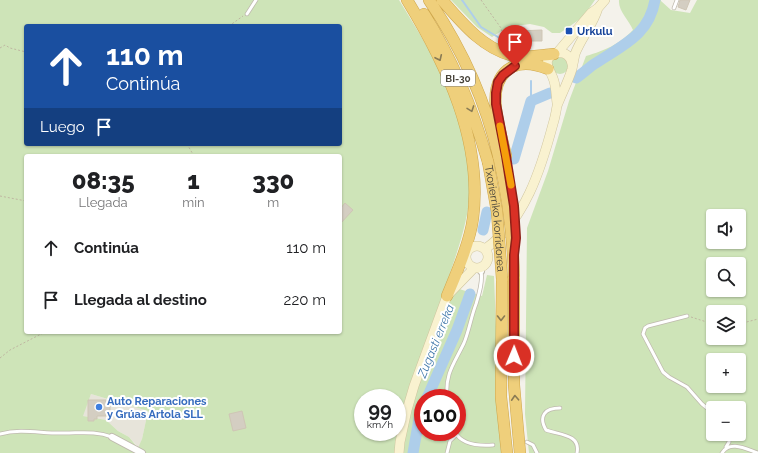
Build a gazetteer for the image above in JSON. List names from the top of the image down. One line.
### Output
{"streets":{"highway":["BI-30","Txorierriko korridorea"]},"water":["Zugasti erreka"],"places":{"transit":["Urkulu"],"other":["Auto Reparaciones y Grúas Artola SLL"]},"page":{"turn":["110 m","Continúa"],"then":"Luego","eta":["08:35","Llegada","1","min","330","m"],"map_buttons":["+","−"],"list":[{"name":"Continúa","value":"110 m"},{"name":"Llegada al destino","value":"220 m"}],"speed":"99 km/h","limit":"100"}}
